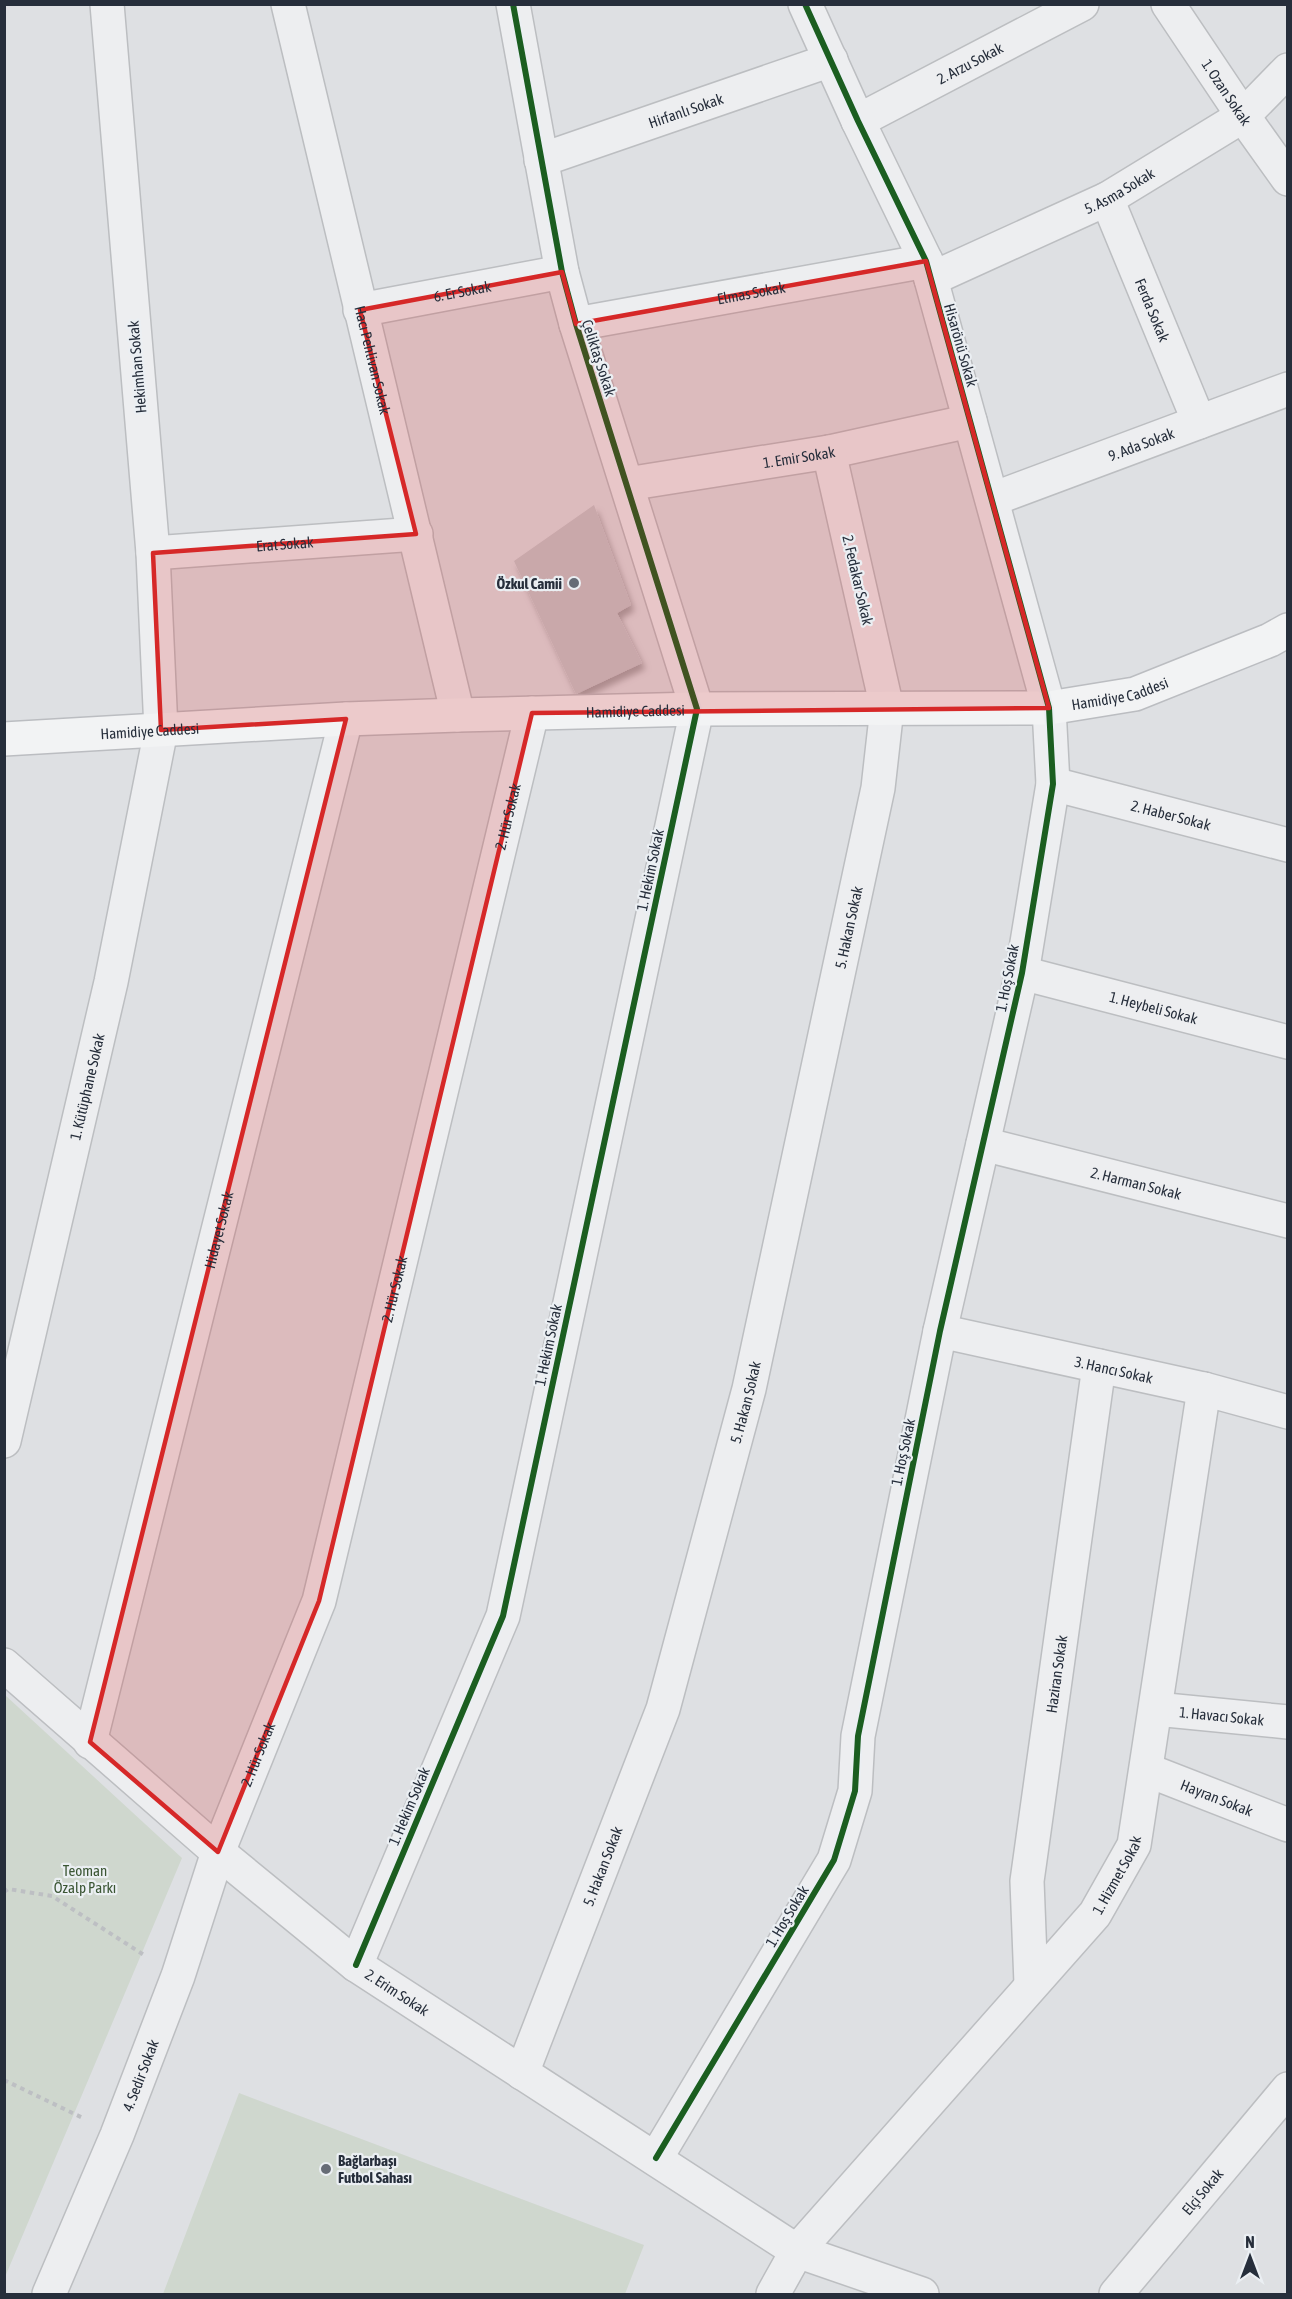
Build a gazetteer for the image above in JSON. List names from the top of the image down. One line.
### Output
{"streets":{"main road":["Hamidiye Caddesi"],"street":["2. Arzu Sokak","1. Ozan Sokak","Hirfanlı Sokak","5. Asma Sokak","6. Er Sokak","Elmas Sokak","Ferda Sokak","Hisarönü Sokak","Çeliktaş Sokak","Hacı Pehlivan Sokak","Hekimhan Sokak","9. Ada Sokak","1. Emir Sokak","Erat Sokak","2. Fedakar Sokak","2. Haber Sokak","2. Hür Sokak","1. Hekim Sokak","5. Hakan Sokak","1. Hoş Sokak","1. Heybeli Sokak","1. Kütüphane Sokak","2. Harman Sokak","Hidayet Sokak","3. Hancı Sokak","Haziran Sokak","1. Havacı Sokak","Hayran Sokak","1. Hizmet Sokak","2. Erim Sokak","4. Sedir Sokak","Elçi Sokak"]},"crossings":[["2. Arzu Sokak","Hisarönü Sokak"],["1. Ozan Sokak","5. Asma Sokak"],["Hirfanlı Sokak","Hisarönü Sokak"],["Hirfanlı Sokak","Çeliktaş Sokak"],["5. Asma Sokak","Elmas Sokak"],["5. Asma Sokak","Ferda Sokak"],["5. Asma Sokak","Hisarönü Sokak"],["6. Er Sokak","Çeliktaş Sokak"],["6. Er Sokak","Hacı Pehlivan Sokak"],["Elmas Sokak","Hisarönü Sokak"],["Elmas Sokak","Çeliktaş Sokak"],["Ferda Sokak","9. Ada Sokak"],["Hisarönü Sokak","9. Ada Sokak"],["Hisarönü Sokak","1. Emir Sokak"],["Hisarönü Sokak","Hamidiye Caddesi"],["Hisarönü Sokak","1. Hoş Sokak"],["Çeliktaş Sokak","1. Emir Sokak"],["Çeliktaş Sokak","Hamidiye Caddesi"],["Çeliktaş Sokak","1. Hekim Sokak"],["Hacı Pehlivan Sokak","Erat Sokak"],["Hacı Pehlivan Sokak","Hamidiye Caddesi"],["Hekimhan Sokak","Erat Sokak"],["Hekimhan Sokak","Hamidiye Caddesi"],["Hekimhan Sokak","1. Kütüphane Sokak"],["1. Emir Sokak","2. Fedakar Sokak"],["2. Fedakar Sokak","Hamidiye Caddesi"],["2. Fedakar Sokak","5. Hakan Sokak"],["Hamidiye Caddesi","2. Hür Sokak"],["Hamidiye Caddesi","1. Hekim Sokak"],["Hamidiye Caddesi","5. Hakan Sokak"],["Hamidiye Caddesi","1. Hoş Sokak"],["Hamidiye Caddesi","1. Kütüphane Sokak"],["Hamidiye Caddesi","Hidayet Sokak"],["2. Haber Sokak","1. Hoş Sokak"],["2. Hür Sokak","2. Erim Sokak"],["2. Hür Sokak","4. Sedir Sokak"],["1. Hekim Sokak","2. Erim Sokak"],["5. Hakan Sokak","2. Erim Sokak"],["1. Hoş Sokak","1. Heybeli Sokak"],["1. Hoş Sokak","2. Harman Sokak"],["1. Hoş Sokak","3. Hancı Sokak"],["1. Hoş Sokak","2. Erim Sokak"],["Hidayet Sokak","2. Erim Sokak"],["3. Hancı Sokak","Haziran Sokak"],["3. Hancı Sokak","1. Hizmet Sokak"],["Haziran Sokak","1. Hizmet Sokak"],["1. Havacı Sokak","1. Hizmet Sokak"],["Hayran Sokak","1. Hizmet Sokak"],["1. Hizmet Sokak","2. Erim Sokak"],["2. Erim Sokak","4. Sedir Sokak"]],"parks":["Teoman Özalp Parkı"],"places":["Özkul Camii","Bağlarbaşı Futbol Sahası"],"north":"top"}
